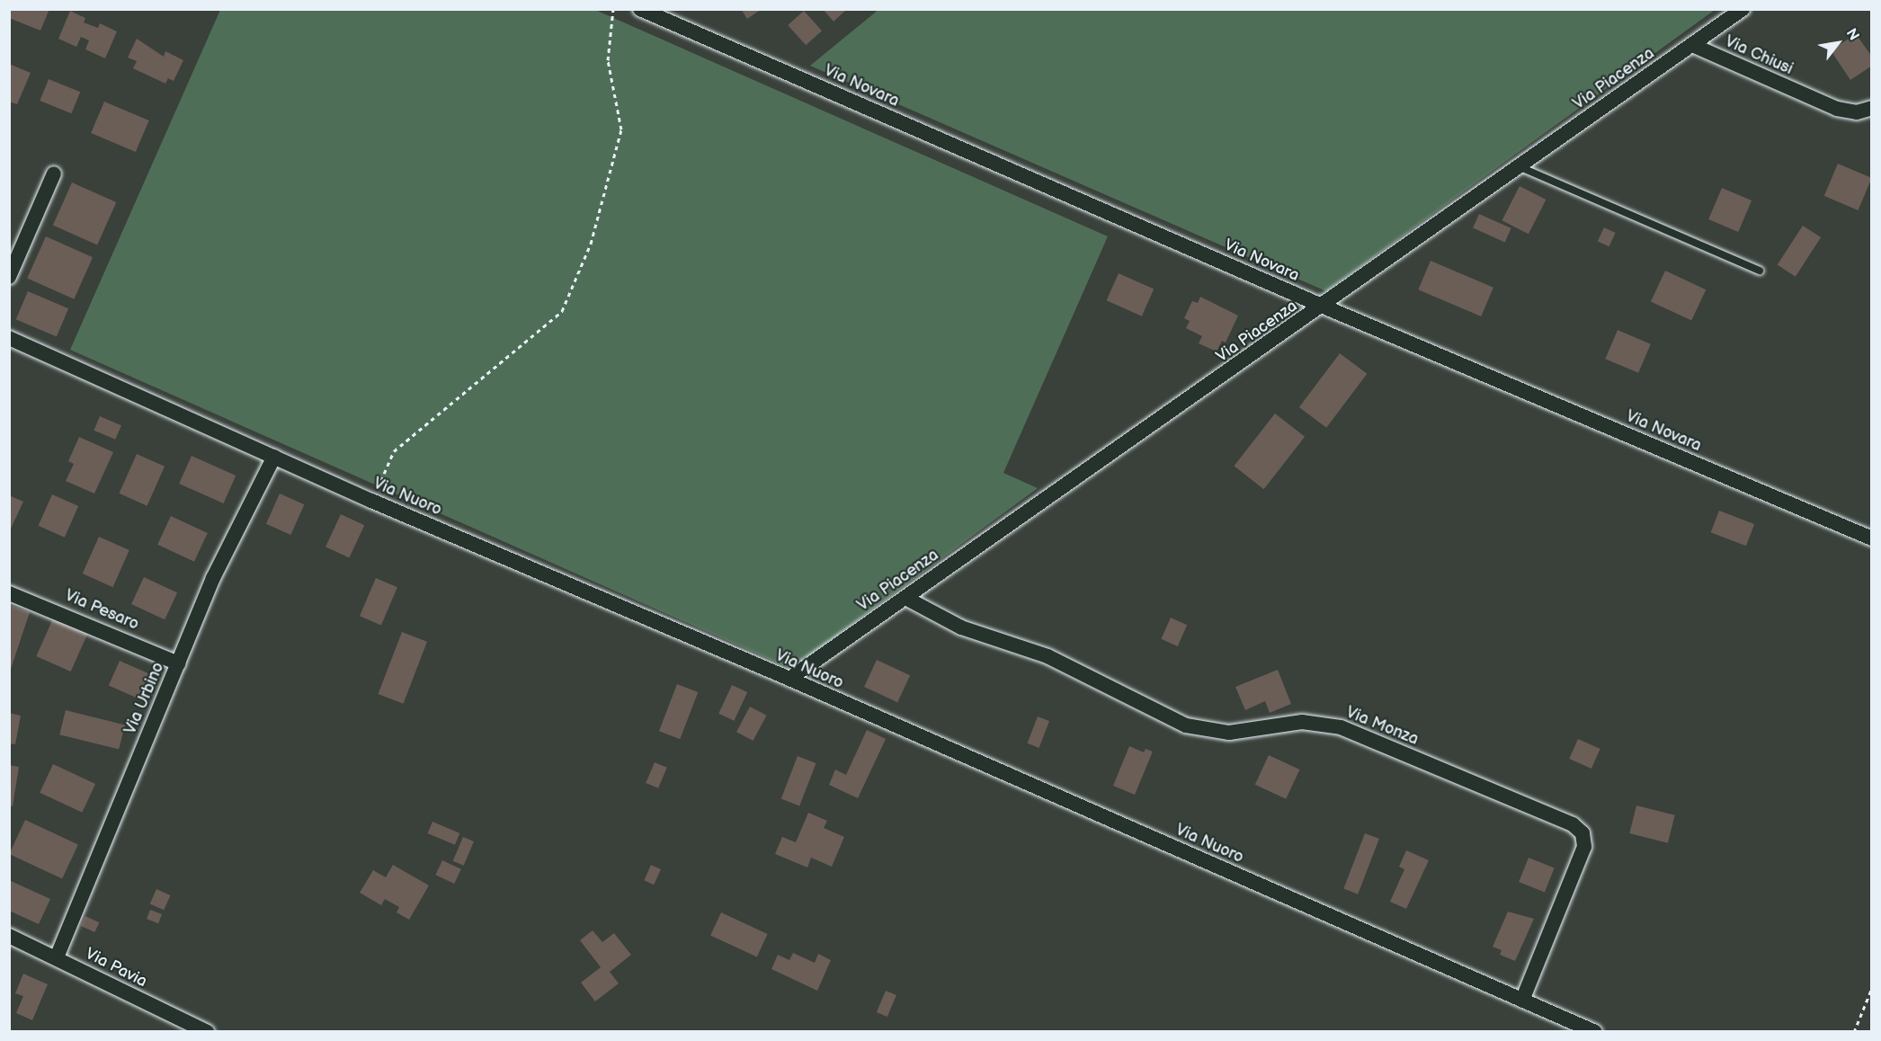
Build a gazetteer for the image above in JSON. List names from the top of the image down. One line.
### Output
{"streets":{"street":["Via Chiusi","Via Piacenza","Via Novara","Via Nuoro","Via Pesaro","Via Urbino","Via Monza","Via Pavia"]},"crossings":[["Via Chiusi","Via Piacenza"],["Via Piacenza","Via Novara"],["Via Piacenza","Via Nuoro"],["Via Piacenza","Via Monza"],["Via Nuoro","Via Urbino"],["Via Nuoro","Via Monza"],["Via Pesaro","Via Urbino"],["Via Urbino","Via Pavia"]],"north":"top right"}
